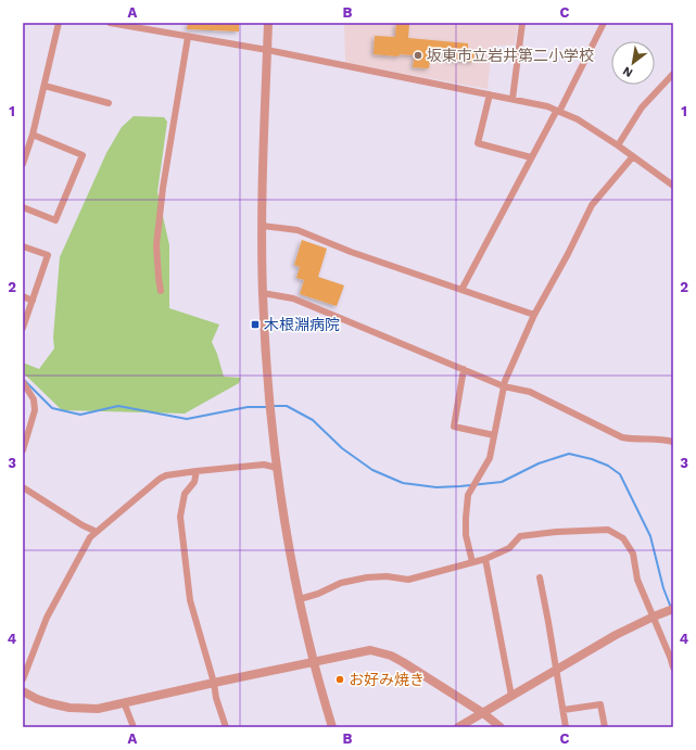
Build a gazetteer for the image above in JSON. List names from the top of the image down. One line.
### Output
{"places":{"other":["坂東市立岩井第二小学校","お好み焼き"],"transit":["木根淵病院"]},"north":"bottom left","grid":{"columns":["A","B","C"],"rows":["1","2","3","4"]}}
